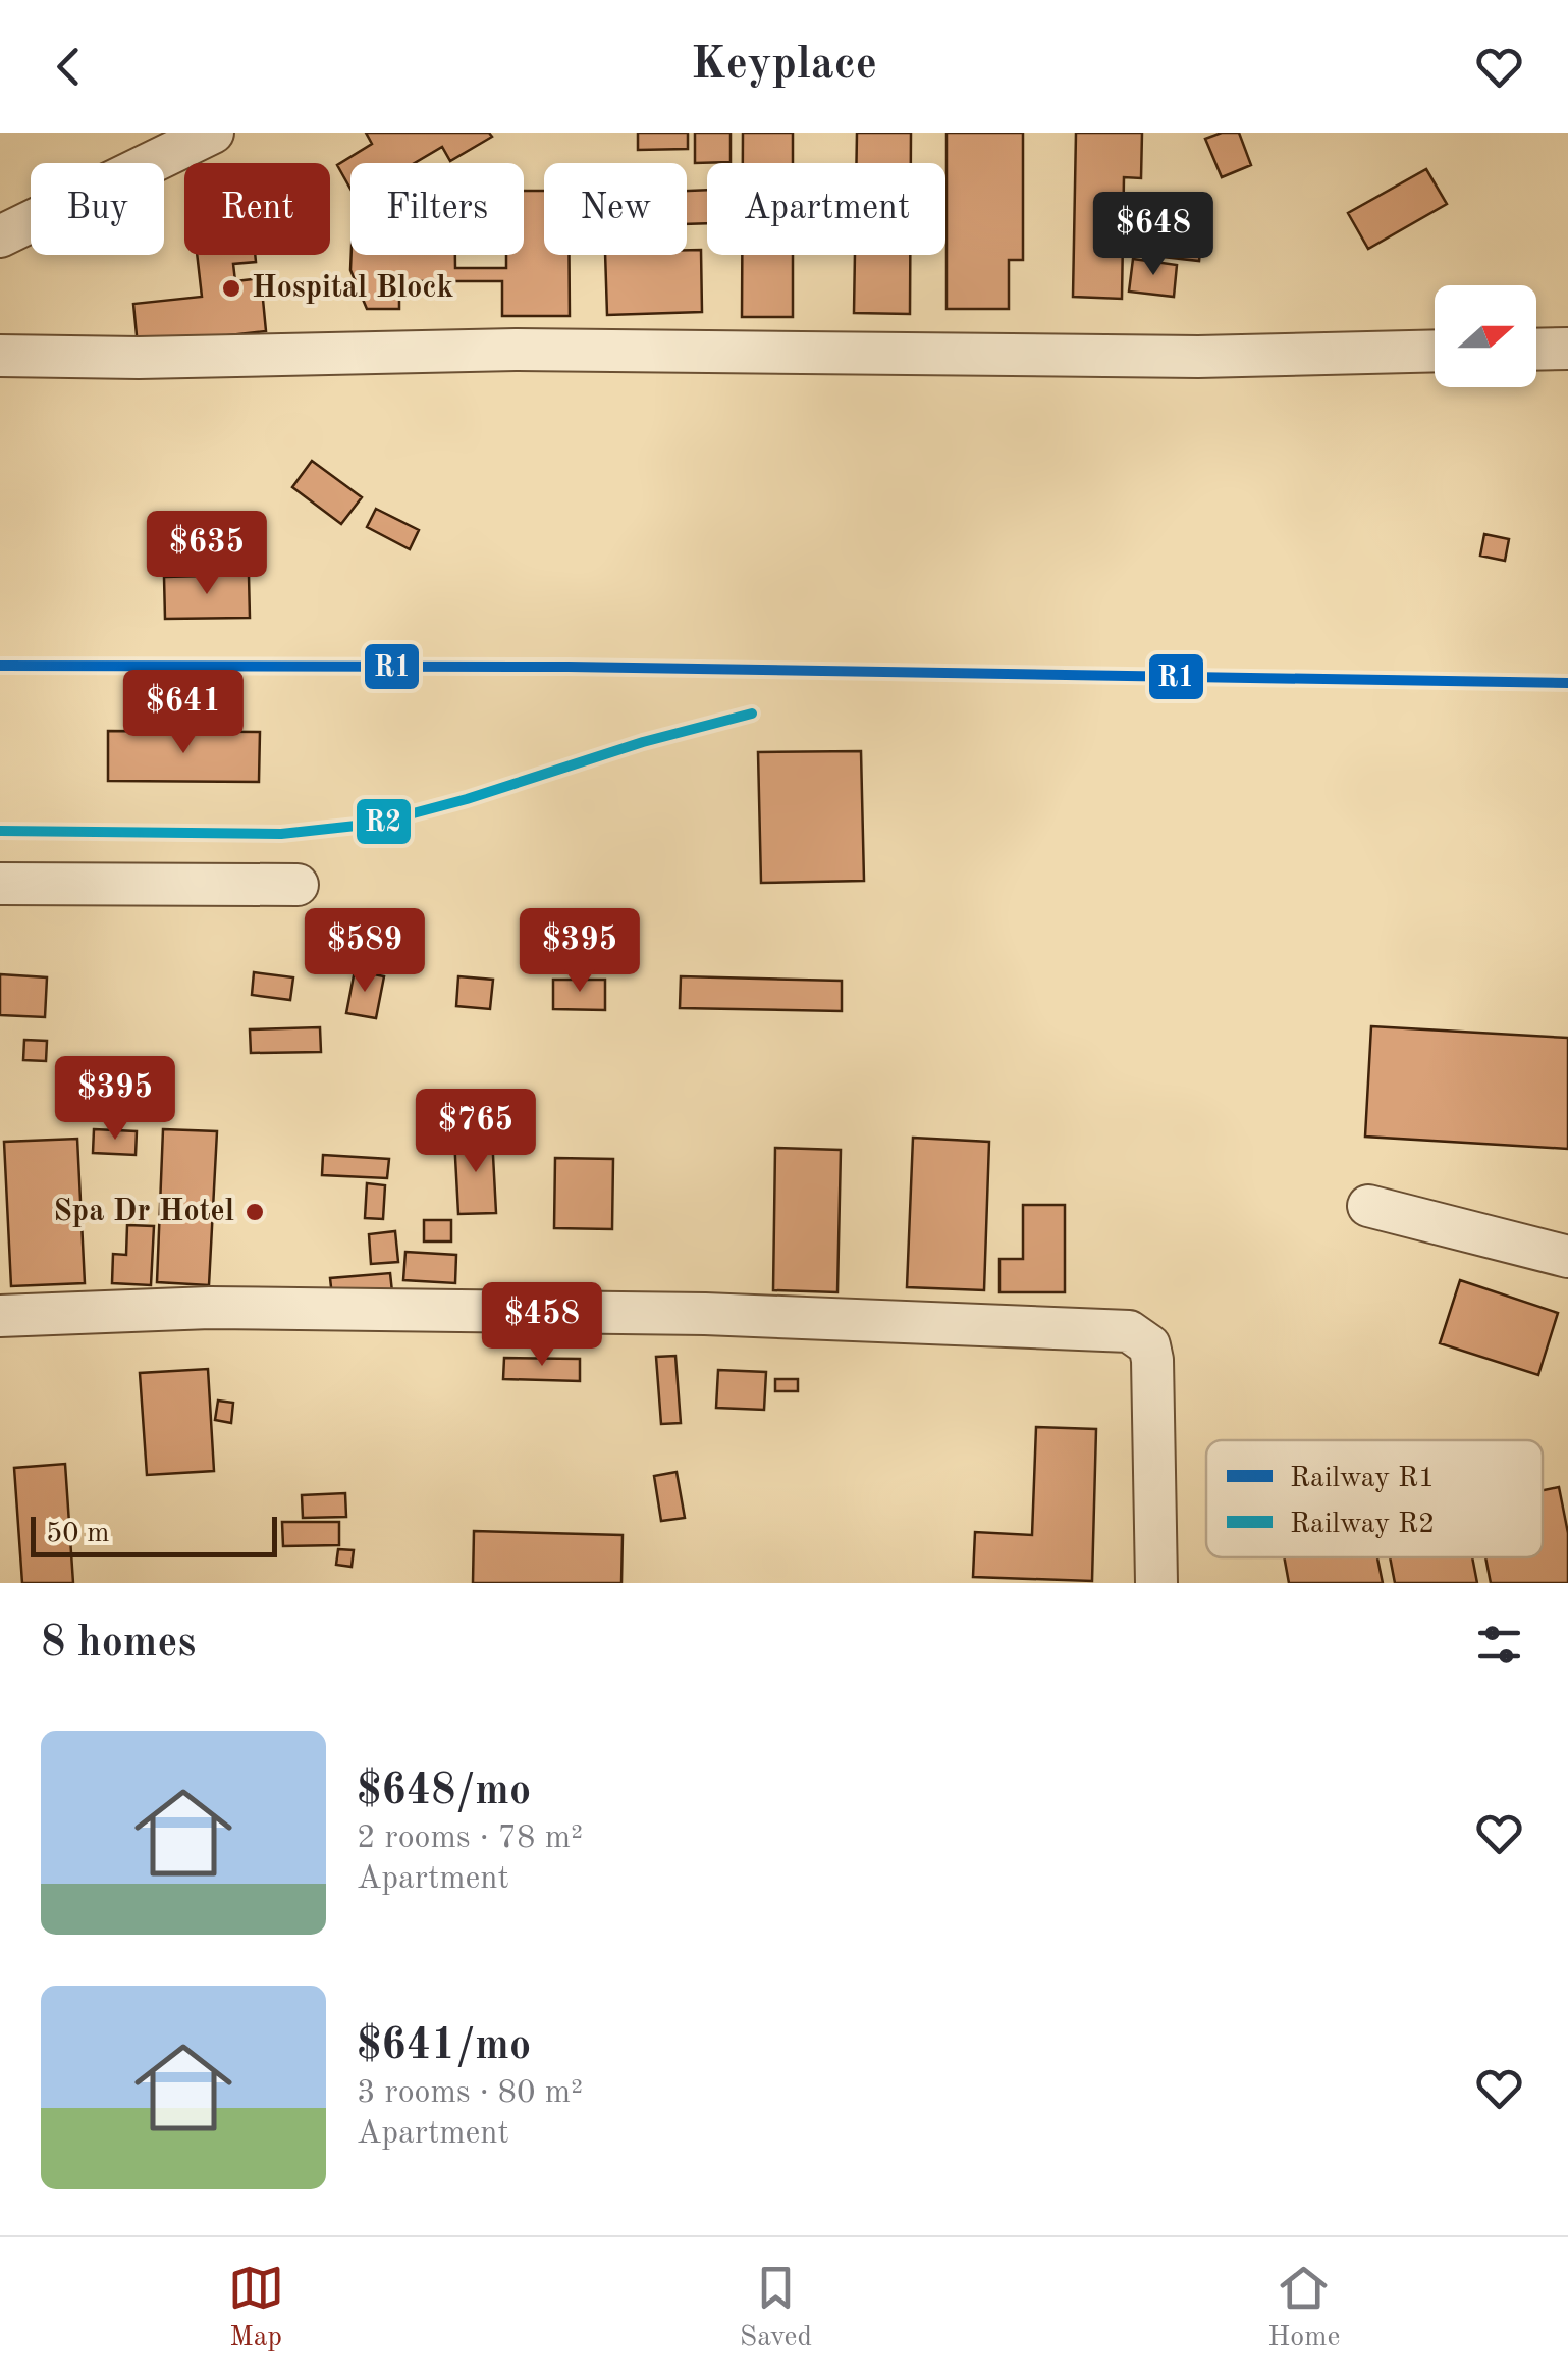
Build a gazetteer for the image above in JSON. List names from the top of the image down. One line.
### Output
{"places":["Hospital Block","Spa Dr Hotel"],"lines":["rail line R1","rail line R2"],"legend":["Railway R1","Railway R2"],"scale_bar":"50 m","north":"right","page":{"header":"Keyplace","chip":["Buy","Rent","Filters","New","Apartment"],"price":["$648","$635","$641","$589","$395","$395","$765","$458"],"scale":"50 m","heading":"8 homes","list":[{"name":"$648/mo","note":"2 rooms · 78 m² · Apartment"},{"name":"$641/mo","note":"3 rooms · 80 m² · Apartment"}],"tabs":["Map","Saved","Home"]}}
